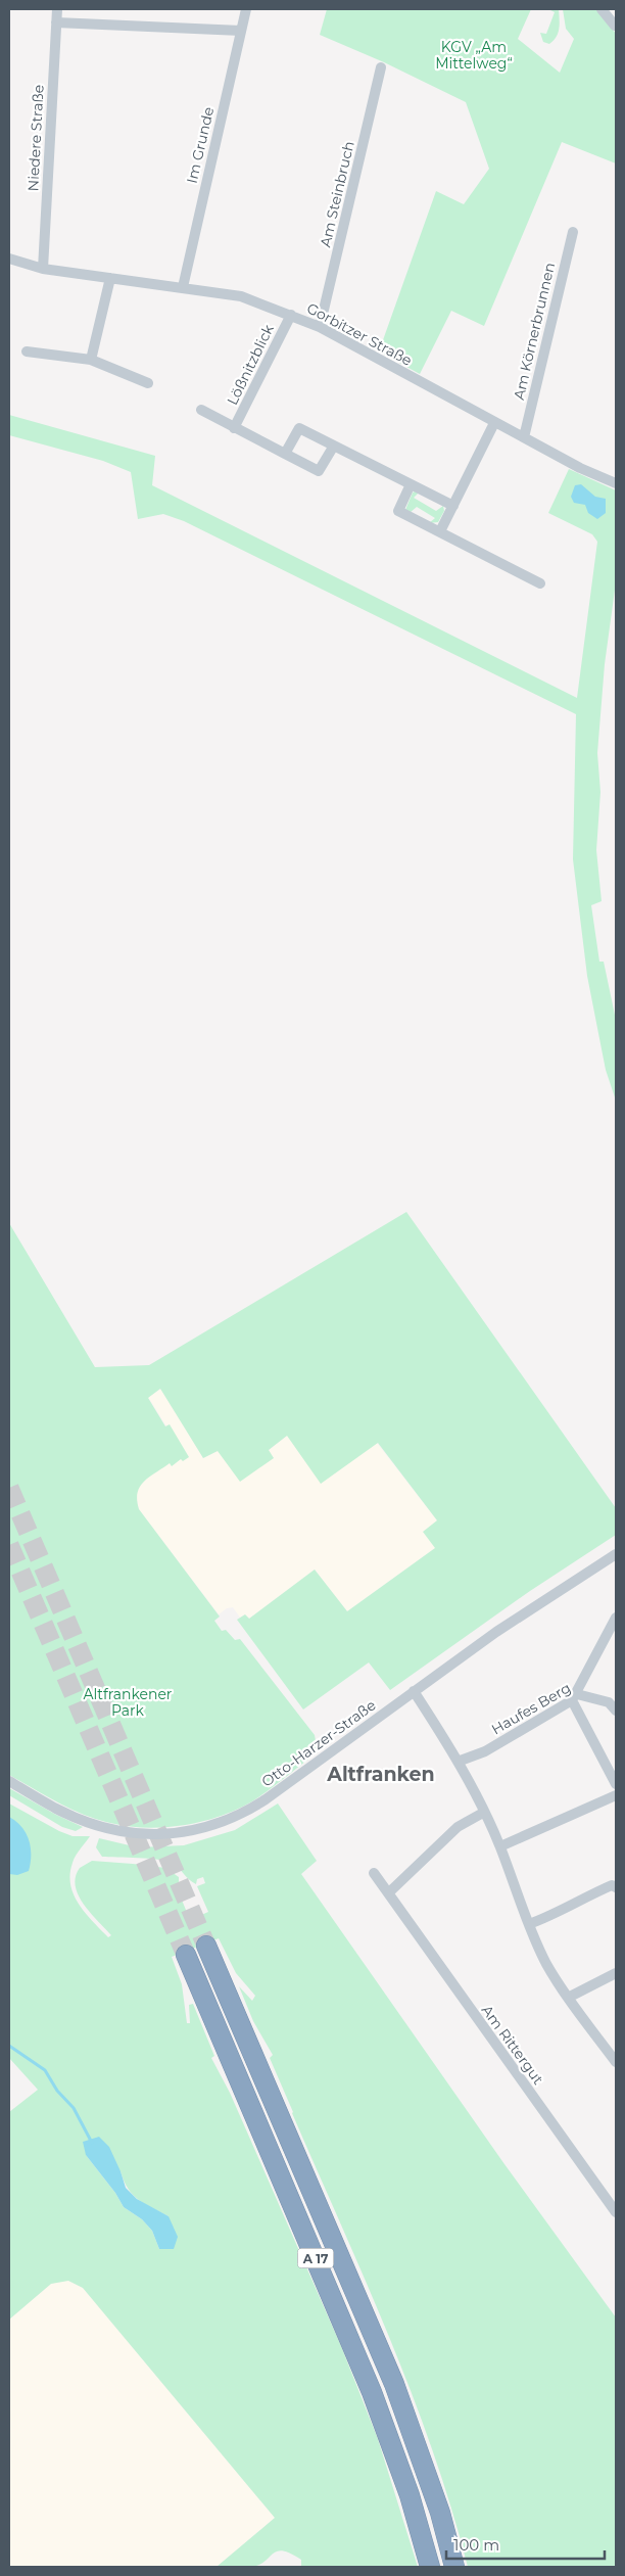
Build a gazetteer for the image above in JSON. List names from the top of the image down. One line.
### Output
{"streets":{"highway":["A 17"],"street":["Niedere Straße","Im Grunde","Am Steinbruch","Am Körnerbrunnen","Gorbitzer Straße","Lößnitzblick","Haufes Berg","Otto-Harzer-Straße","Am Rittergut"]},"crossings":[["Niedere Straße","Gorbitzer Straße"],["Im Grunde","Gorbitzer Straße"],["Am Steinbruch","Gorbitzer Straße"],["Am Körnerbrunnen","Gorbitzer Straße"],["Gorbitzer Straße","Lößnitzblick"]],"districts":["Altfranken"],"parks":["KGV „Am Mittelweg“","Altfrankener Park"],"scale_bar":"100 m"}
